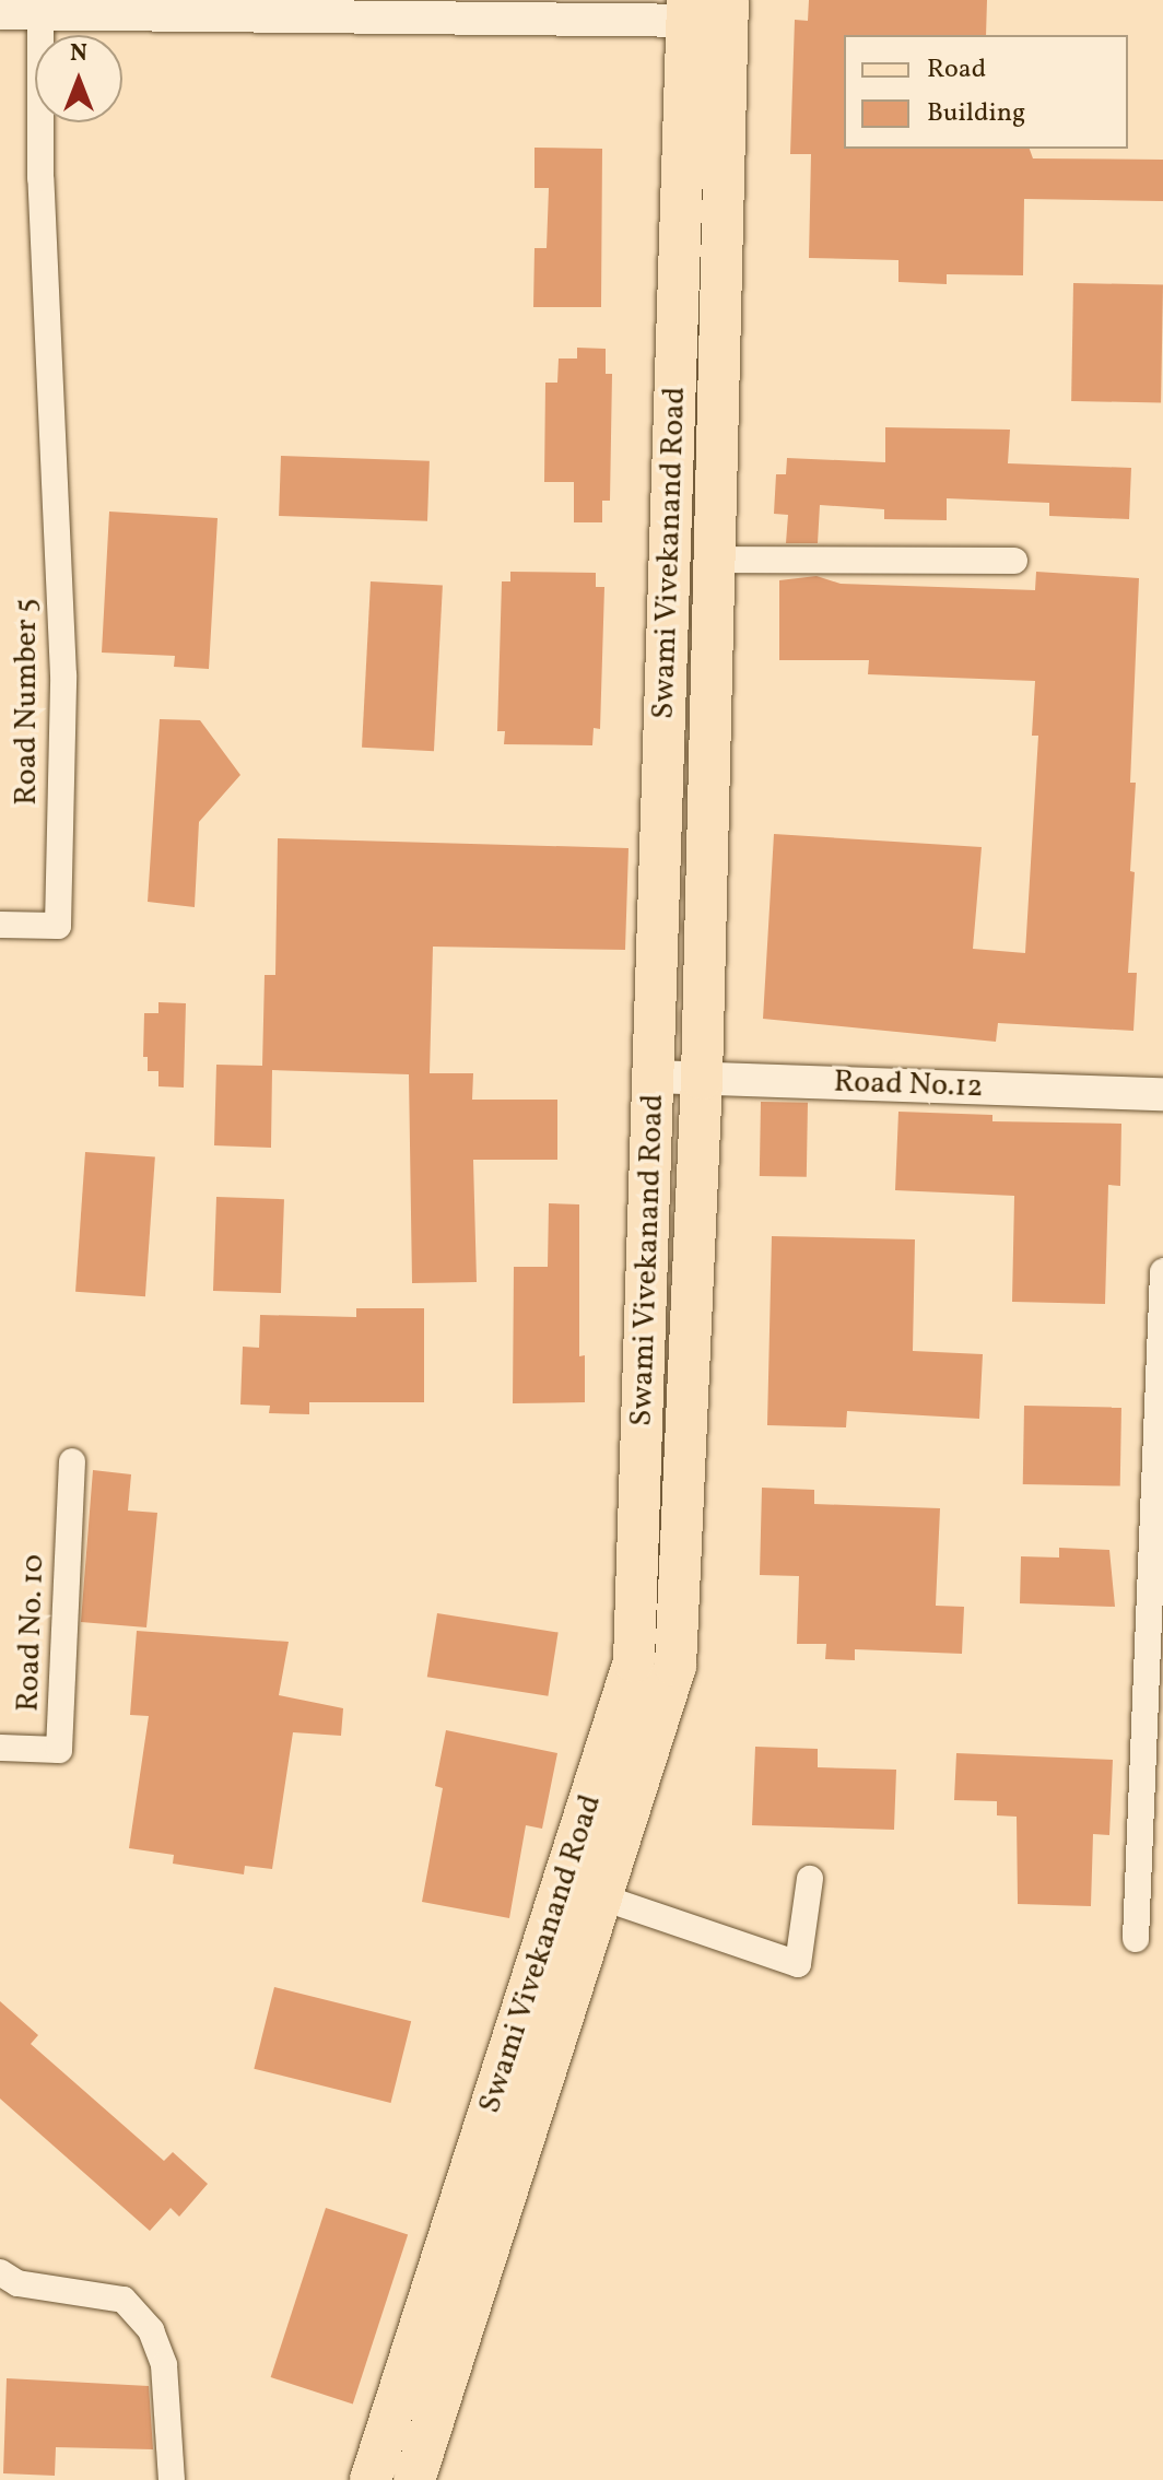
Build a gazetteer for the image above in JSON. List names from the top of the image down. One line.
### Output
{"streets":{"main road":["Swami Vivekanand Road"],"street":["Road Number 5","Road No.12","Road No. 10"]},"crossings":[["Swami Vivekanand Road","Road No.12"]],"legend":["Road","Building"],"north":"top"}
